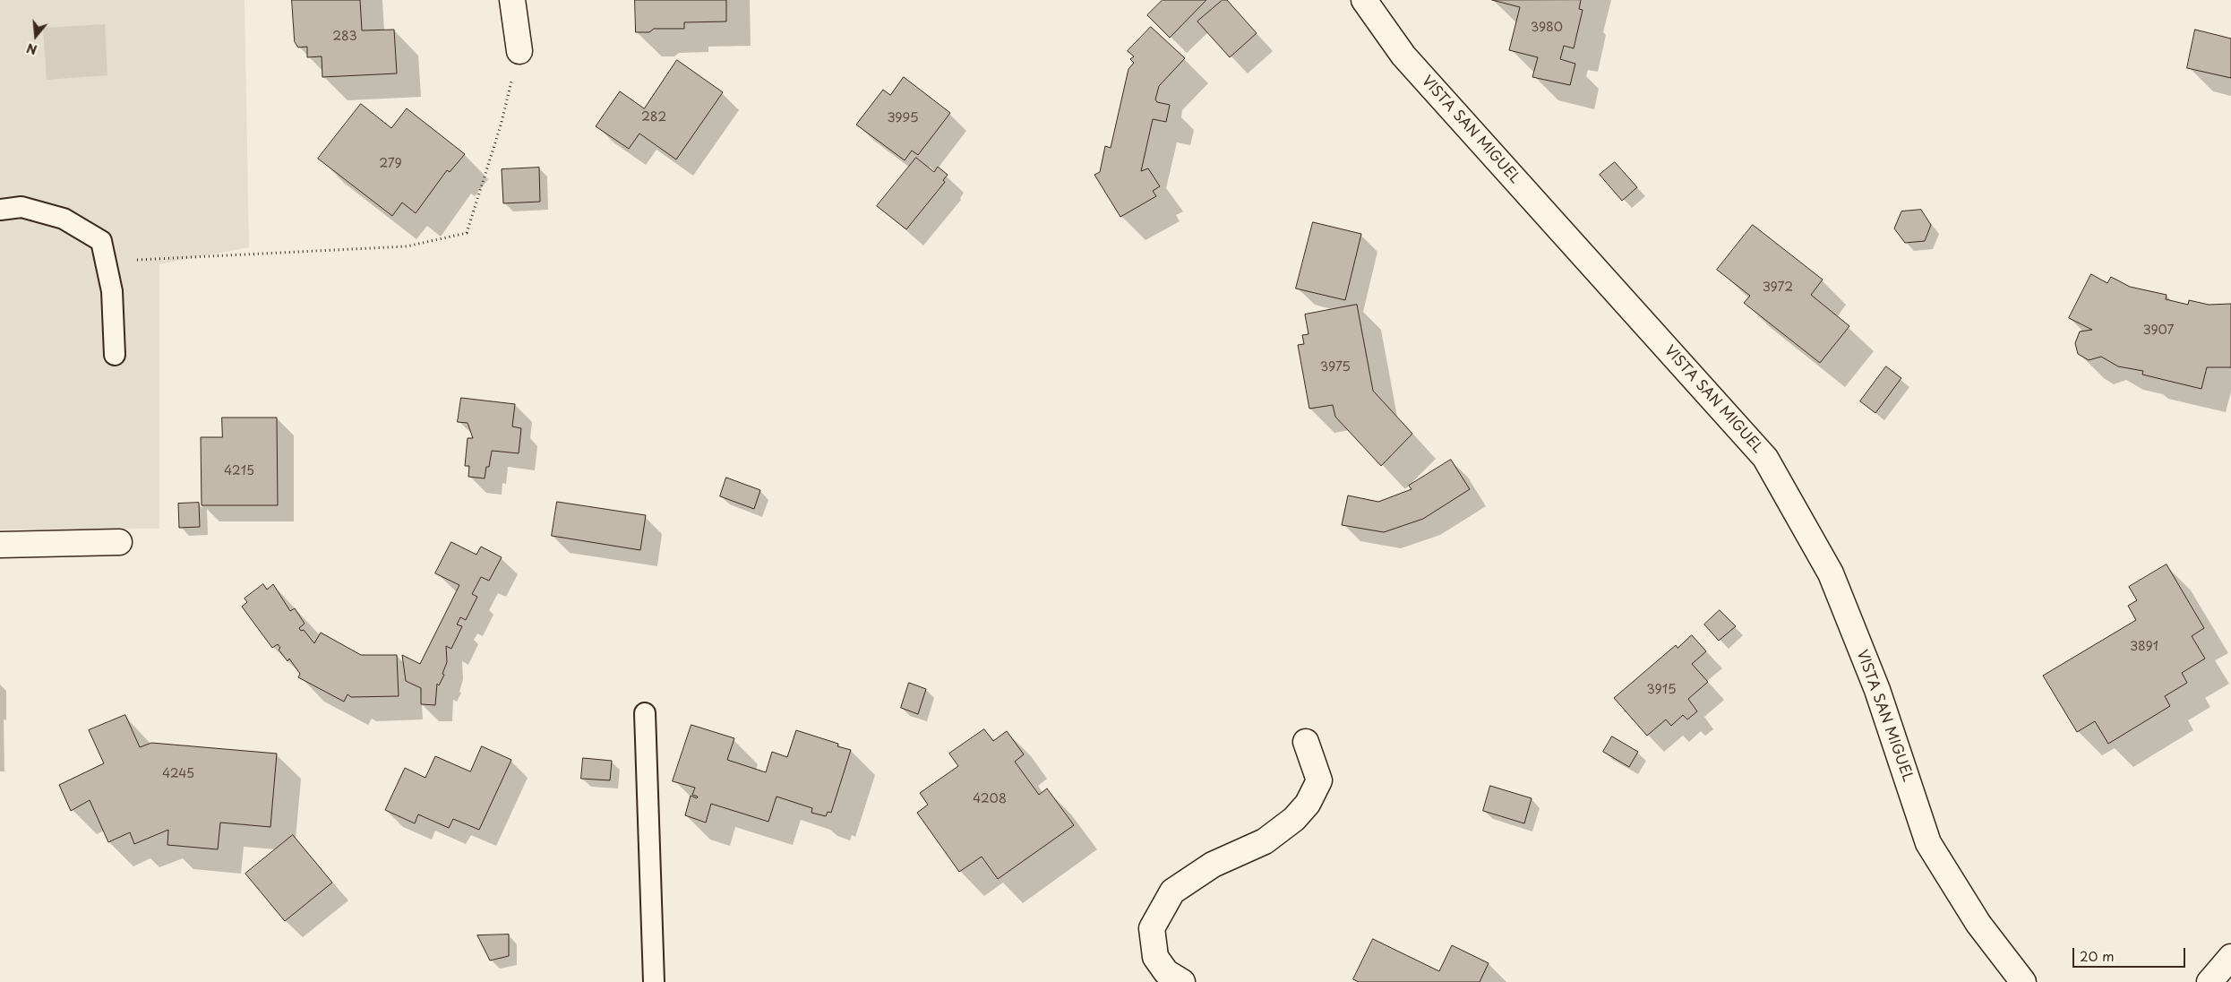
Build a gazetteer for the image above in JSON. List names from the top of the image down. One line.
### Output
{"streets":{"street":["VISTA SAN MIGUEL"]},"house_numbers":["3980","283","282","3995","279","3972","3907","3975","4215","3891","3915","4245","4208"],"scale_bar":"20 m","north":"bottom"}
